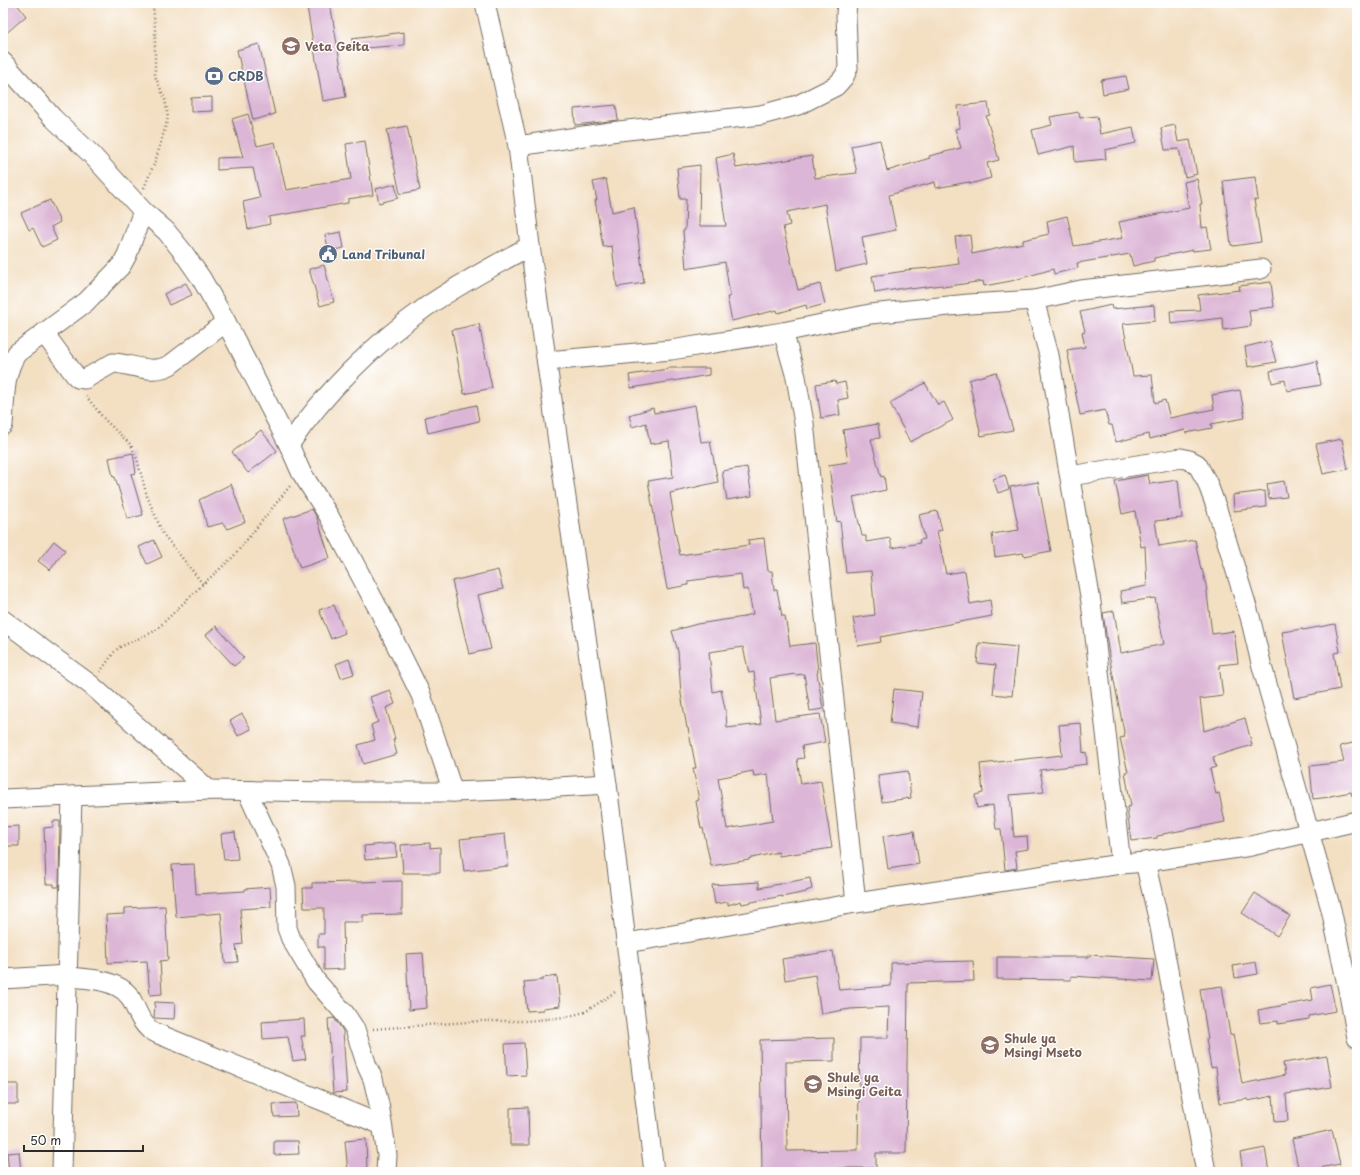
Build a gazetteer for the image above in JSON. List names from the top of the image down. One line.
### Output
{"places":{"school or university":["Veta Geita","Shule ya Msingi Mseto","Shule ya Msingi Geita"],"bank":["CRDB"],"public building":["Land Tribunal"]},"scale_bar":"50 m"}
